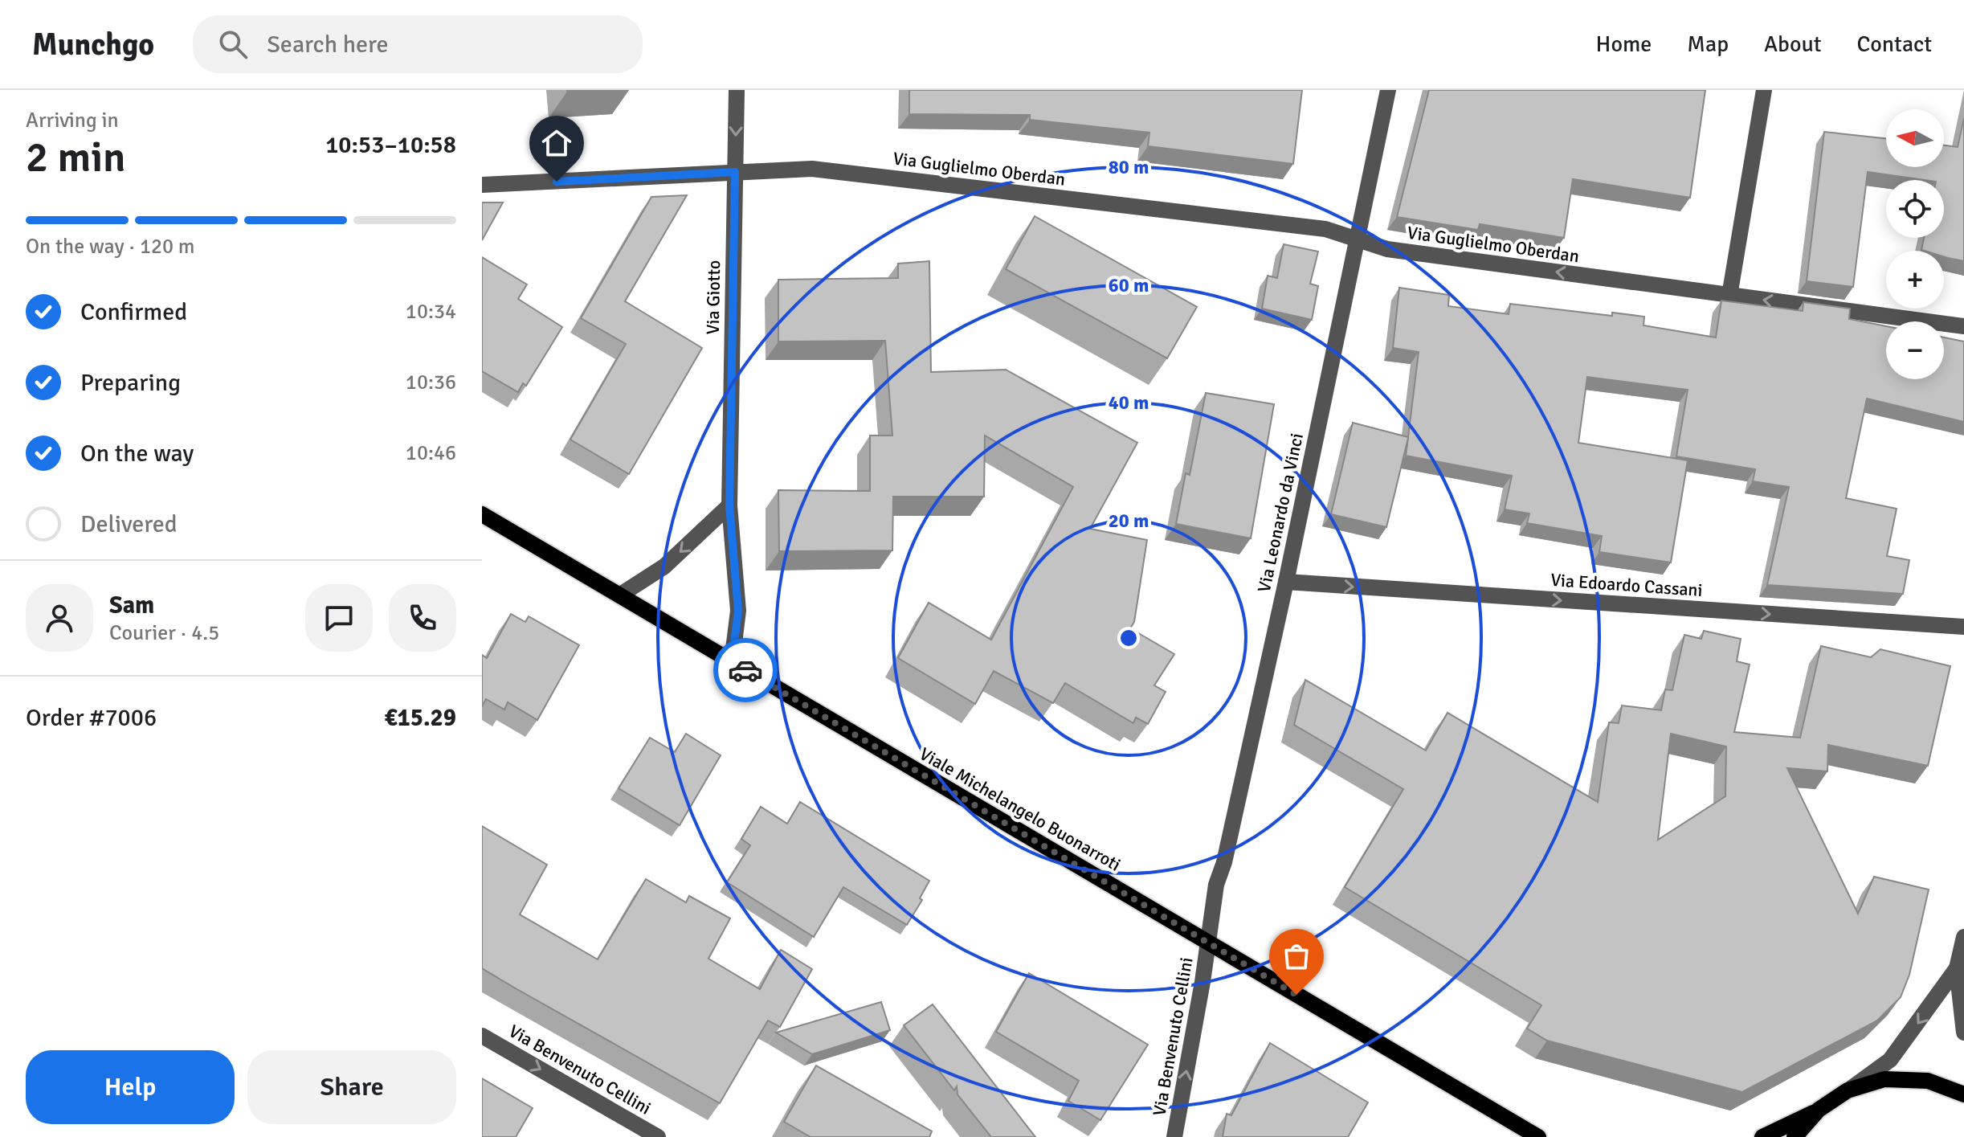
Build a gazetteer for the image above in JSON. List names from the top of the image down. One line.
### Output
{"streets":{"main road":["Viale Michelangelo Buonarroti"],"street":["Via Guglielmo Oberdan","Via Giotto","Via Leonardo da Vinci","Via Edoardo Cassani","Via Benvenuto Cellini"]},"crossings":[["Via Guglielmo Oberdan","Via Giotto"],["Via Guglielmo Oberdan","Via Leonardo da Vinci"],["Via Giotto","Viale Michelangelo Buonarroti"],["Via Leonardo da Vinci","Via Edoardo Cassani"],["Via Leonardo da Vinci","Viale Michelangelo Buonarroti"],["Via Leonardo da Vinci","Via Benvenuto Cellini"],["Viale Michelangelo Buonarroti","Via Benvenuto Cellini"]],"one_way":["Via Guglielmo Oberdan","Via Edoardo Cassani"],"north":"left","page":{"header":"Munchgo","search":"Search here","nav":["Home","Map","About","Contact"],"heading":["2 min","Arriving in","10:53–10:58"],"panel":["Sam","Courier · 4.5","Order #7006","€15.29"],"map_buttons":["+","−"],"bar":"On the way · 120 m","list":[["Confirmed","10:34"],["Preparing","10:36"],["On the way","10:46"],"Delivered"],"buttons":["Help","Share"]},"rings":["80 m","60 m","40 m","20 m"]}
